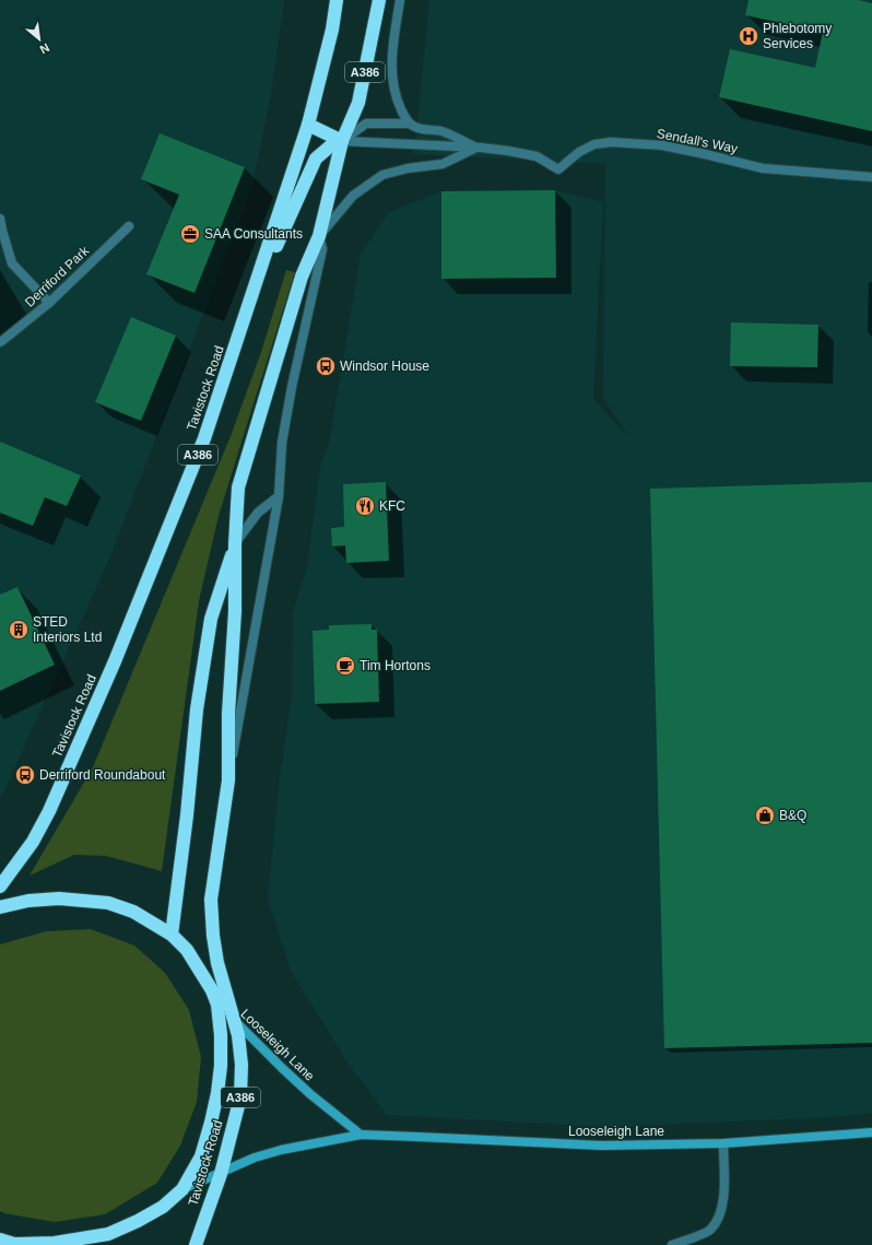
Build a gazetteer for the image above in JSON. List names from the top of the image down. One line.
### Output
{"streets":{"highway":["A386","Tavistock Road"],"street":["Sendall's Way","Derriford Park","Looseleigh Lane"]},"crossings":[["A386","Sendall's Way"],["A386","Tavistock Road"],["Sendall's Way","Tavistock Road"],["Tavistock Road","Looseleigh Lane"]],"places":{"hospital":["Phlebotomy Services"],"office":["SAA Consultants"],"bus stop":["Windsor House","Derriford Roundabout"],"restaurant":["KFC"],"building":["STED Interiors Ltd"],"cafe":["Tim Hortons"],"shop":["B&Q"]},"north":"bottom right"}
